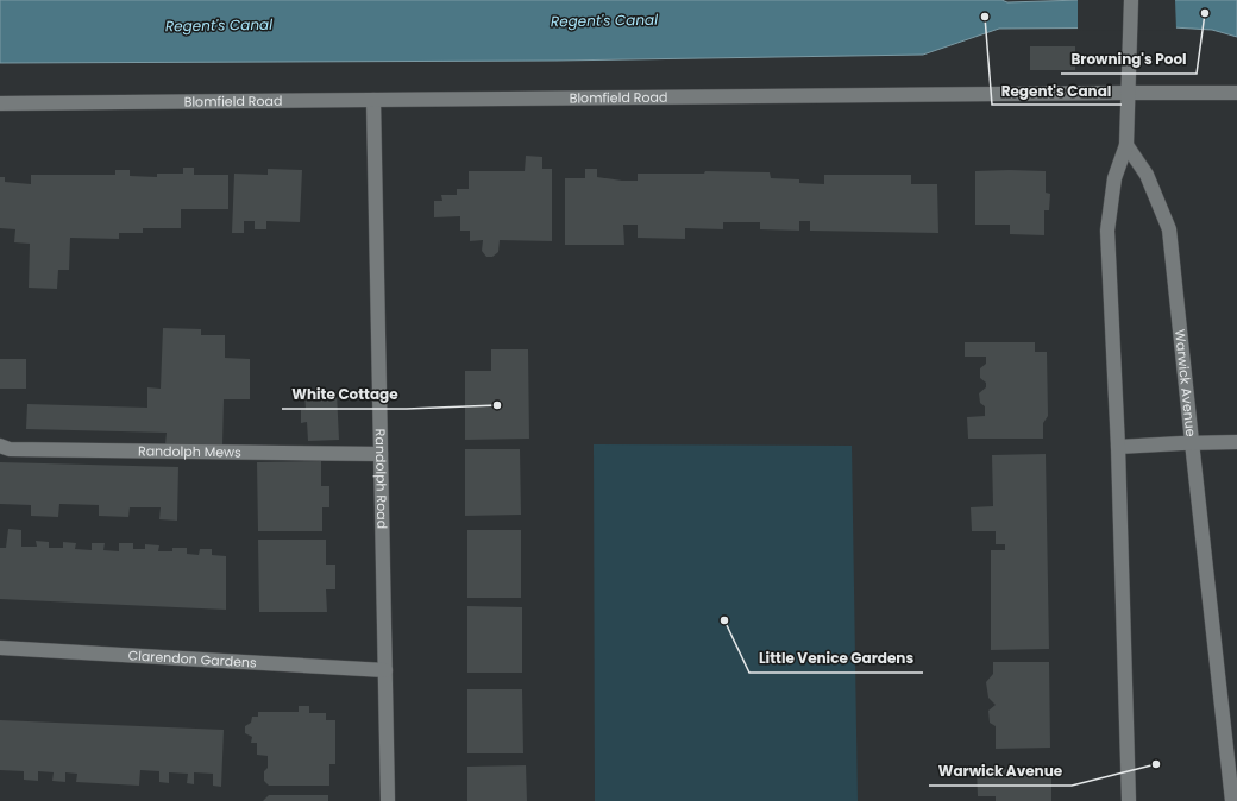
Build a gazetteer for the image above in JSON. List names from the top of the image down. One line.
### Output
{"streets":{"street":["Blomfield Road","Warwick Avenue","Randolph Mews","Randolph Road","Clarendon Gardens"]},"crossings":[["Blomfield Road","Randolph Road"],["Randolph Mews","Randolph Road"],["Randolph Road","Clarendon Gardens"]],"water":["Regent's Canal"],"places":["Browning's Pool","Regent's Canal","White Cottage","Little Venice Gardens","Warwick Avenue"]}
